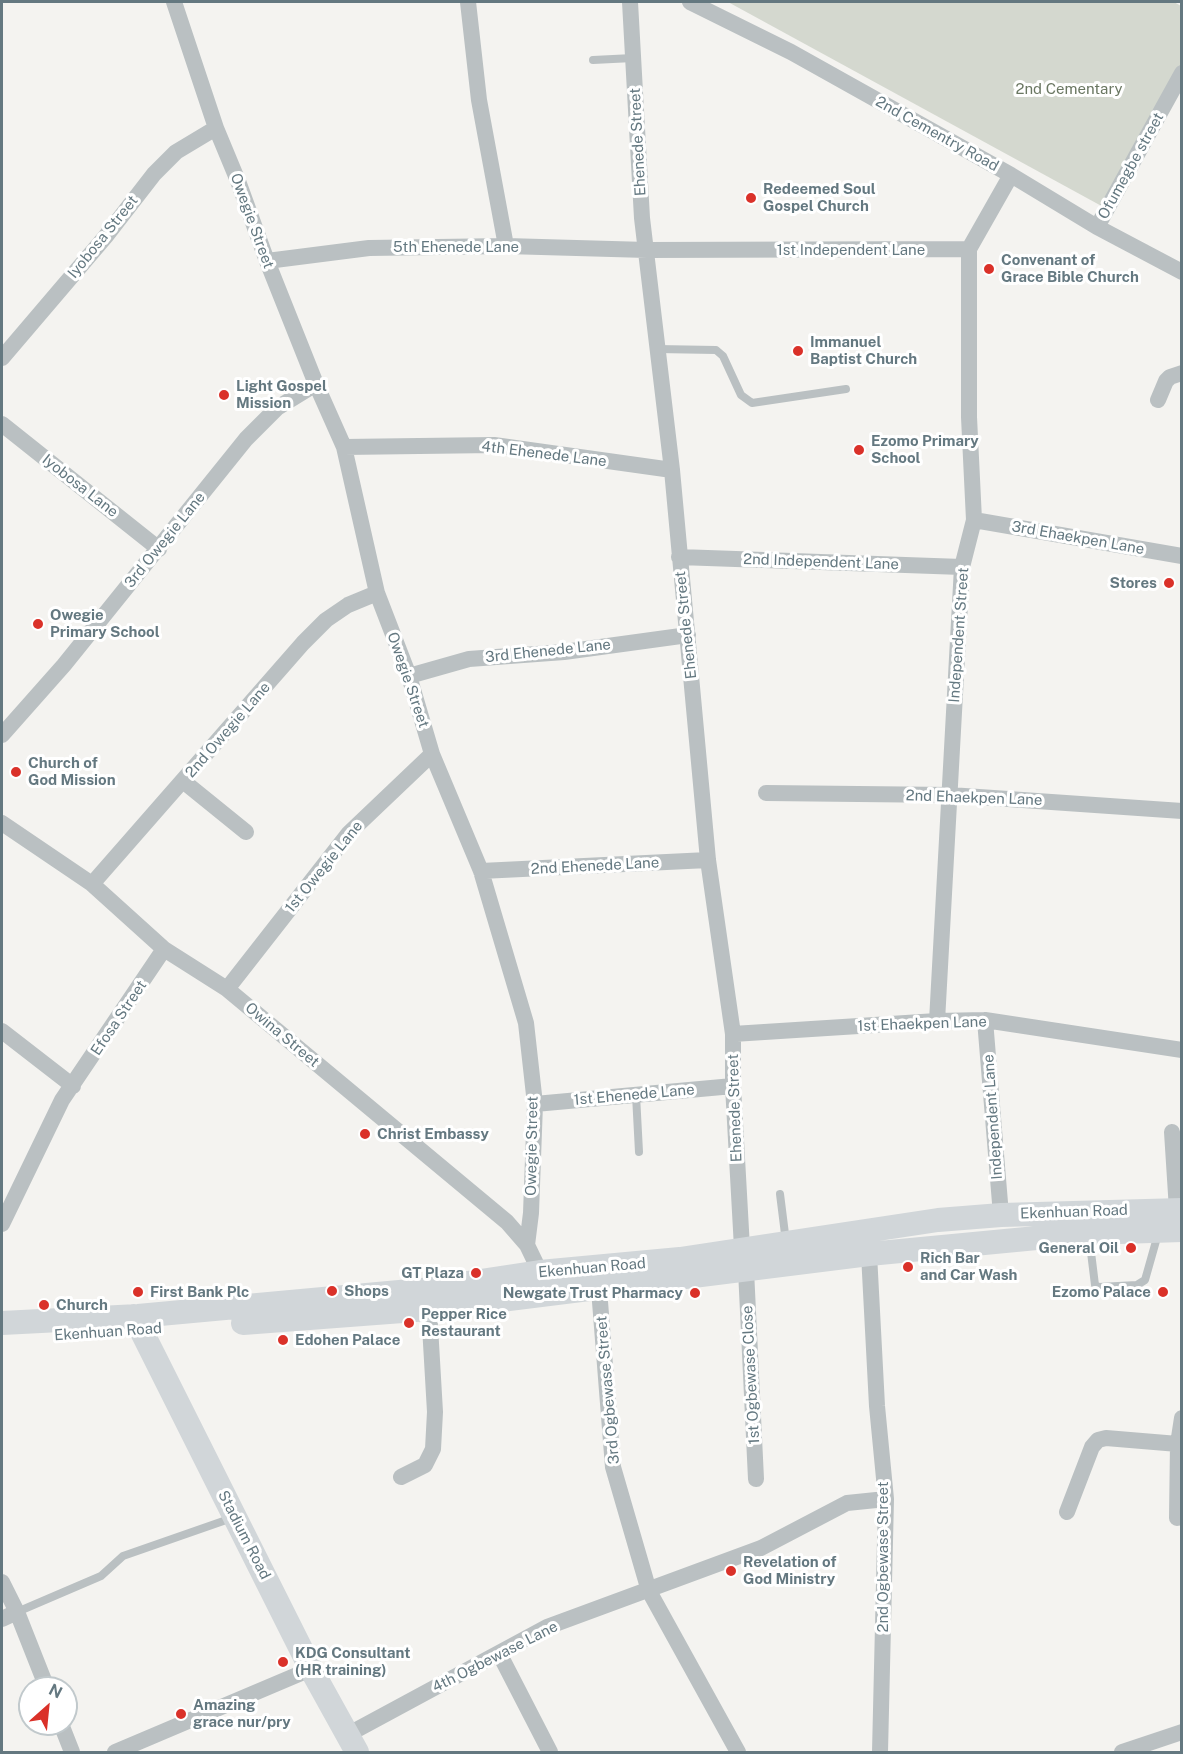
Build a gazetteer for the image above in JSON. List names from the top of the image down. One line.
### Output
{"streets":{"main road":["Ekenhuan Road","Stadium Road"],"street":["2nd Cementry Road","Ehenede Street","Ofumegbe street","Owegie Street","Iyobosa Street","5th Ehenede Lane","1st Independent Lane","4th Ehenede Lane","Iyobosa Lane","3rd Ehaekpen Lane","3rd Owegie Lane","2nd Independent Lane","Independent Street","3rd Ehenede Lane","2nd Owegie Lane","2nd Ehaekpen Lane","2nd Ehenede Lane","1st Owegie Lane","Efosa Street","1st Ehaekpen Lane","Owina Street","1st Ehenede Lane","Independent Lane","1st Ogbewase Close","3rd Ogbewase Street","2nd Ogbewase Street","4th Ogbewase Lane"]},"crossings":[["2nd Cementry Road","Ofumegbe street"],["Ehenede Street","5th Ehenede Lane"],["Ehenede Street","1st Independent Lane"],["Ehenede Street","4th Ehenede Lane"],["Ehenede Street","2nd Independent Lane"],["Ehenede Street","3rd Ehenede Lane"],["Ehenede Street","2nd Ehenede Lane"],["Ehenede Street","1st Ehaekpen Lane"],["Ehenede Street","1st Ehenede Lane"],["Ehenede Street","Ekenhuan Road"],["Ehenede Street","1st Ogbewase Close"],["Owegie Street","Iyobosa Street"],["Owegie Street","5th Ehenede Lane"],["Owegie Street","4th Ehenede Lane"],["Owegie Street","3rd Owegie Lane"],["Owegie Street","3rd Ehenede Lane"],["Owegie Street","2nd Owegie Lane"],["Owegie Street","2nd Ehenede Lane"],["Owegie Street","1st Owegie Lane"],["Owegie Street","Owina Street"],["Owegie Street","1st Ehenede Lane"],["5th Ehenede Lane","1st Independent Lane"],["1st Independent Lane","Independent Street"],["Iyobosa Lane","3rd Owegie Lane"],["3rd Ehaekpen Lane","Independent Street"],["2nd Independent Lane","Independent Street"],["Independent Street","2nd Ehaekpen Lane"],["Independent Street","1st Ehaekpen Lane"],["2nd Owegie Lane","Owina Street"],["1st Owegie Lane","Owina Street"],["Efosa Street","Owina Street"],["1st Ehaekpen Lane","Independent Lane"],["Owina Street","Ekenhuan Road"],["Independent Lane","Ekenhuan Road"],["Ekenhuan Road","1st Ogbewase Close"],["Ekenhuan Road","3rd Ogbewase Street"],["Ekenhuan Road","Stadium Road"],["Ekenhuan Road","2nd Ogbewase Street"],["3rd Ogbewase Street","4th Ogbewase Lane"],["Stadium Road","4th Ogbewase Lane"],["2nd Ogbewase Street","4th Ogbewase Lane"]],"parks":["2nd Cementary"],"places":["Redeemed Soul Gospel Church","Convenant of Grace Bible Church","Immanuel Baptist Church","Light Gospel Mission","Ezomo Primary School","Stores","Owegie Primary School","Church of God Mission","Christ Embassy","General Oil","Rich Bar and Car Wash","GT Plaza","Shops","First Bank Plc","Ezomo Palace","Newgate Trust Pharmacy","Church","Pepper Rice Restaurant","Edohen Palace","Revelation of God Ministry","KDG Consultant (HR training)","Amazing grace nur/pry"],"north":"top right"}
